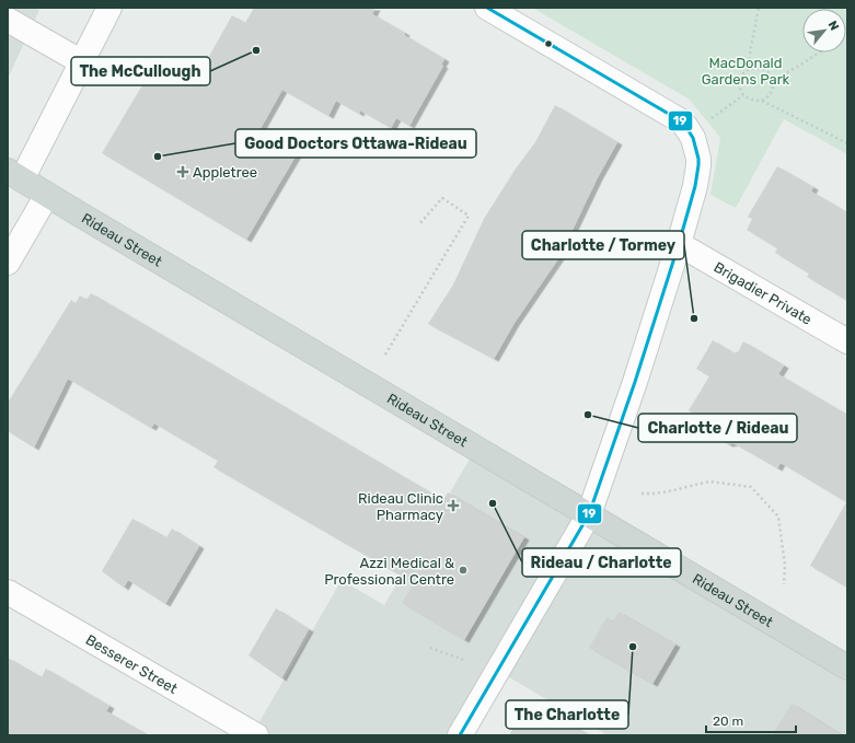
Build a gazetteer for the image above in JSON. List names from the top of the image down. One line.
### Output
{"streets":{"main road":["Rideau Street"],"street":["Brigadier Private","Besserer Street"]},"parks":["MacDonald Gardens Park"],"places":{"other":["The McCullough","Good Doctors Ottawa-Rideau","Charlotte / Tormey","Charlotte / Rideau","Rideau / Charlotte","Azzi Medical & Professional Centre","The Charlotte"],"health":["Appletree","Rideau Clinic Pharmacy"]},"lines":["transit line 19"],"scale_bar":"20 m","north":"top right"}
